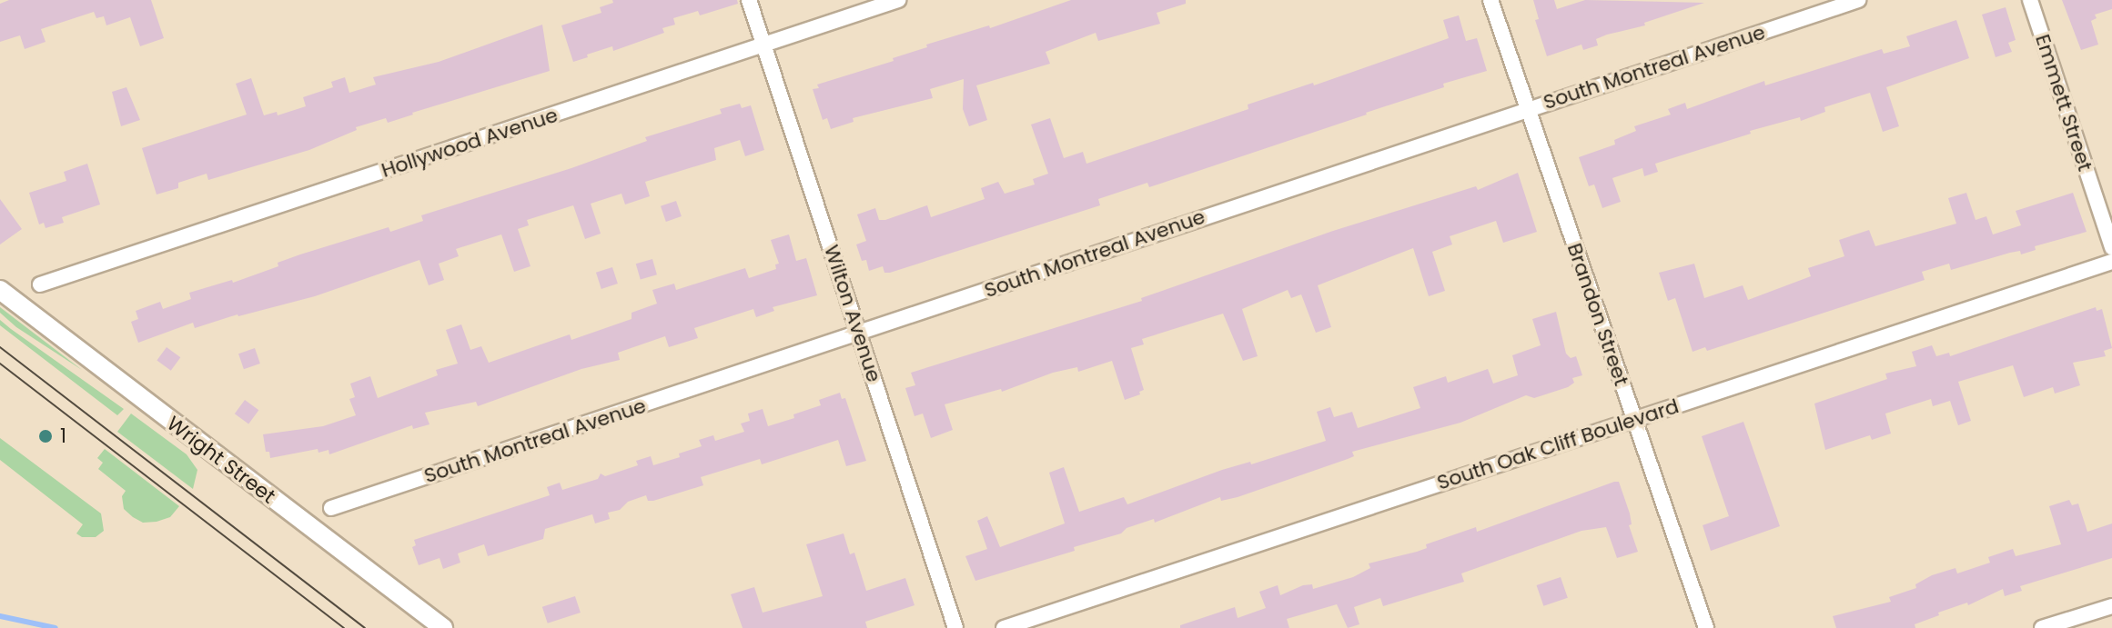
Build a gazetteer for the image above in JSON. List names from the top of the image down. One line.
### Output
{"streets":{"street":["South Montreal Avenue","Emmett Street","Hollywood Avenue","Wilton Avenue","Brandon Street","South Oak Cliff Boulevard","Wright Street"]},"crossings":[["South Montreal Avenue","Wilton Avenue"],["South Montreal Avenue","Brandon Street"],["Hollywood Avenue","Wilton Avenue"],["Brandon Street","South Oak Cliff Boulevard"]],"places":["1"]}
